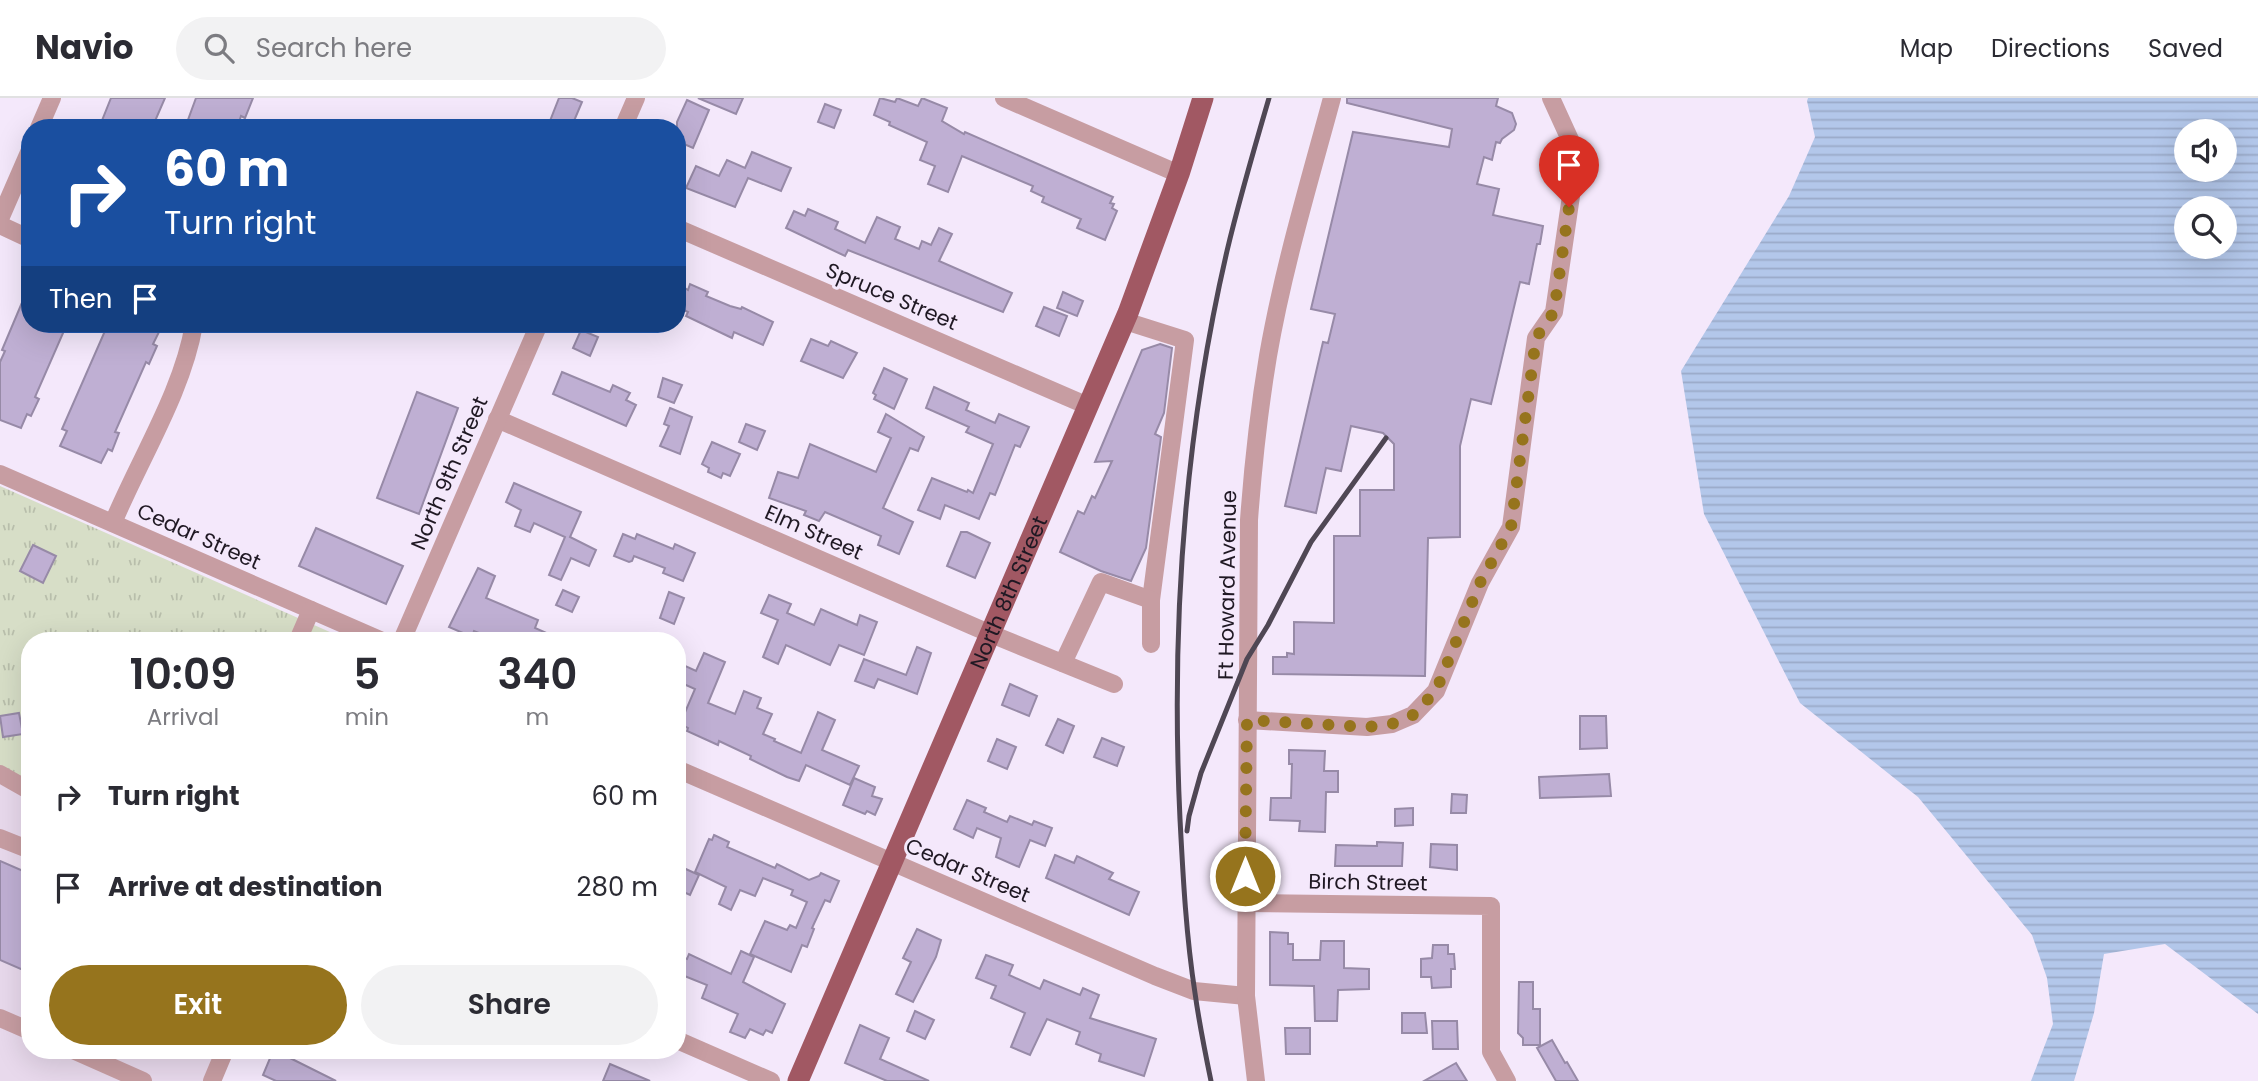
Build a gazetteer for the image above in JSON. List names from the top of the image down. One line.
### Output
{"streets":{"main road":["North 8th Street"],"street":["Spruce Street","North 9th Street","Elm Street","Cedar Street","Ft Howard Avenue","Birch Street"]},"crossings":[["Spruce Street","North 8th Street"],["North 9th Street","Elm Street"],["Elm Street","North 8th Street"],["Cedar Street","Ft Howard Avenue"],["Cedar Street","North 8th Street"],["Ft Howard Avenue","Birch Street"]],"page":{"header":"Navio","search":"Search here","nav":["Map","Directions","Saved"],"turn":["60 m","Turn right"],"then":"Then","eta":["10:09","Arrival","5","min","340","m"],"list":[{"name":"Turn right","value":"60 m"},{"name":"Arrive at destination","value":"280 m"}],"buttons":["Exit","Share"]}}
